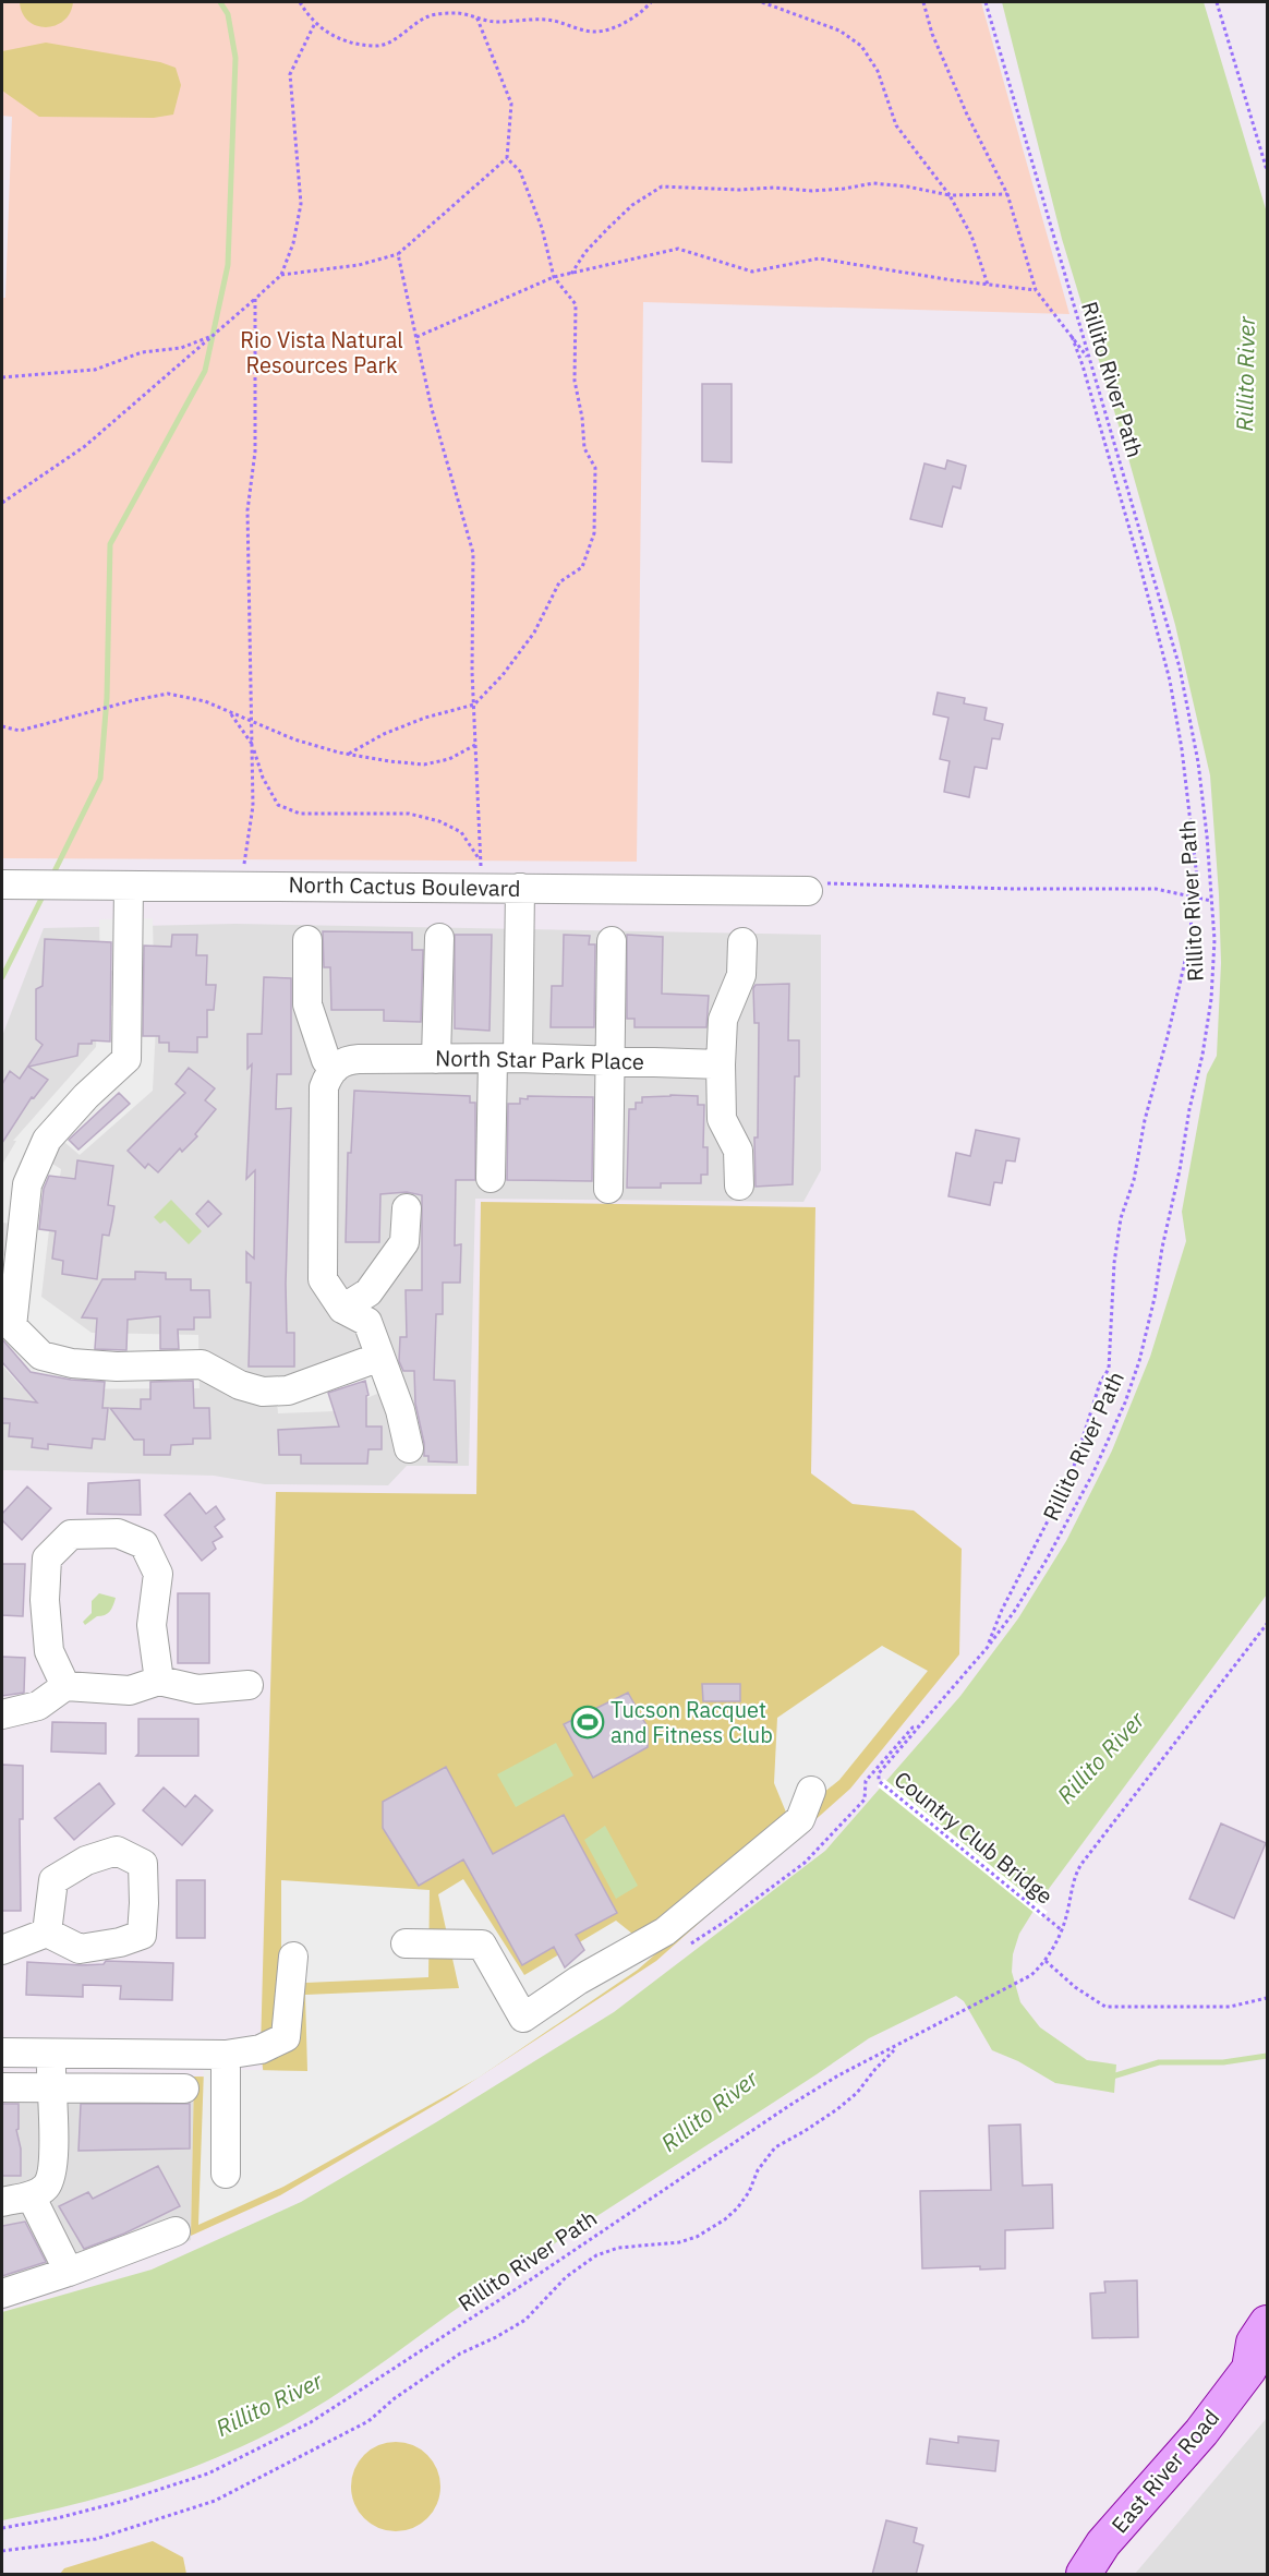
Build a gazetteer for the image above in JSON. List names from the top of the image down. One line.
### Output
{"streets":{"main road":["East River Road"],"street":["North Cactus Boulevard","North Star Park Place"],"path":["Rillito River Path","Country Club Bridge"]},"crossings":[["Rillito River Path","Country Club Bridge"]],"water":["Rillito River"],"parks":["Rio Vista Natural Resources Park"],"places":{"sports":["Tucson Racquet and Fitness Club"]}}
